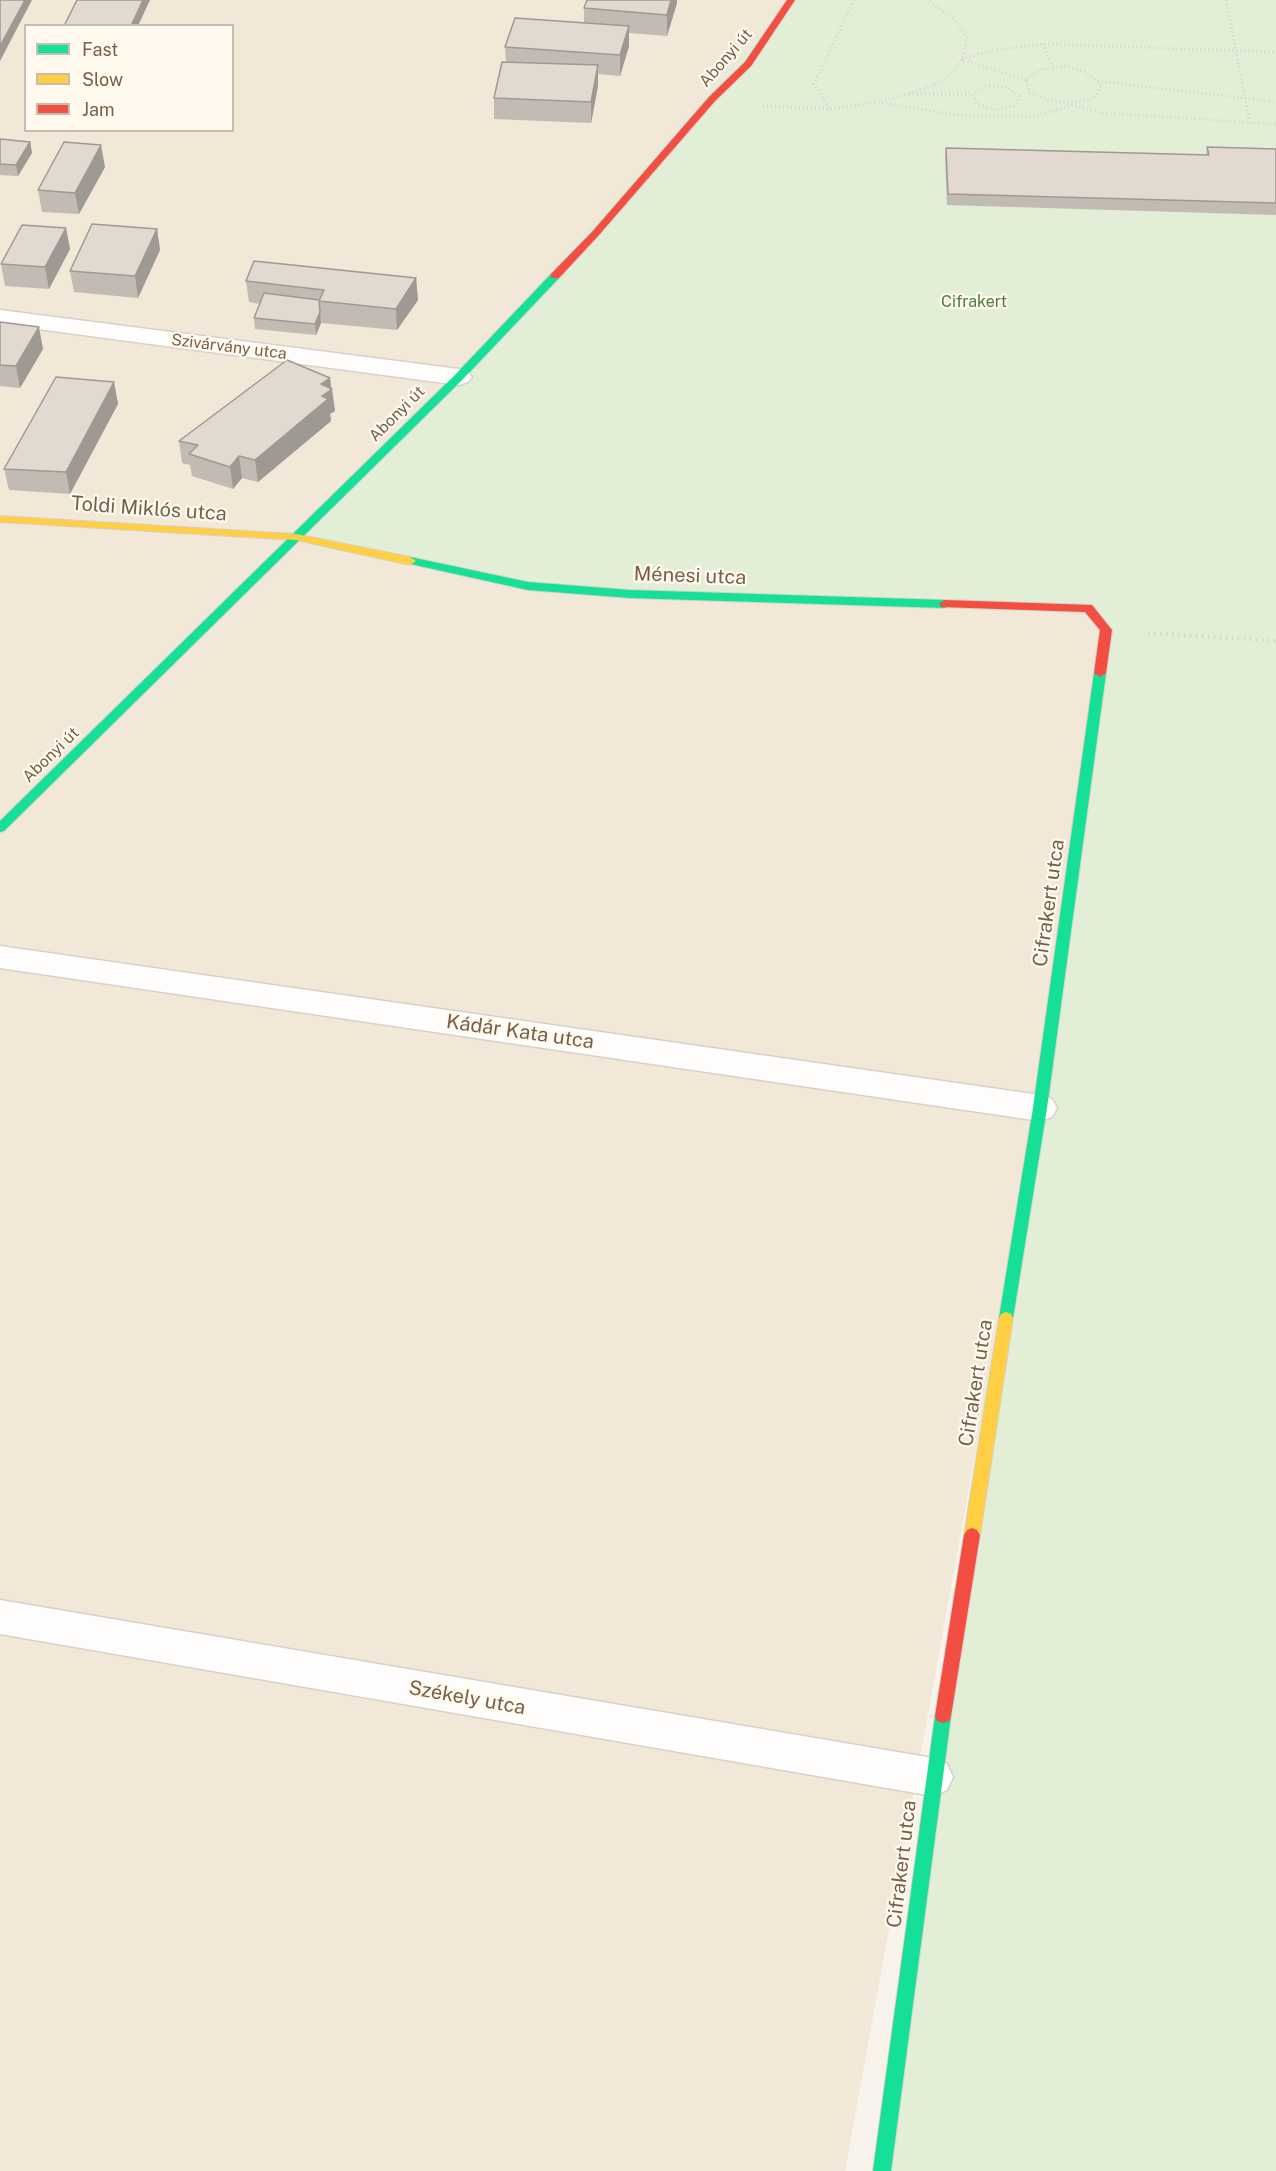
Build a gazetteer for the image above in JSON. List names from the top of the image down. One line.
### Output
{"streets":{"street":["Abonyi út","Szivárvány utca","Toldi Miklós utca","Ménesi utca","Cifrakert utca","Kádár Kata utca","Székely utca"]},"crossings":[["Abonyi út","Szivárvány utca"],["Abonyi út","Toldi Miklós utca"],["Abonyi út","Ménesi utca"],["Toldi Miklós utca","Ménesi utca"],["Ménesi utca","Cifrakert utca"],["Cifrakert utca","Kádár Kata utca"],["Cifrakert utca","Székely utca"]],"parks":["Cifrakert"],"legend":["Fast","Slow","Jam"]}
